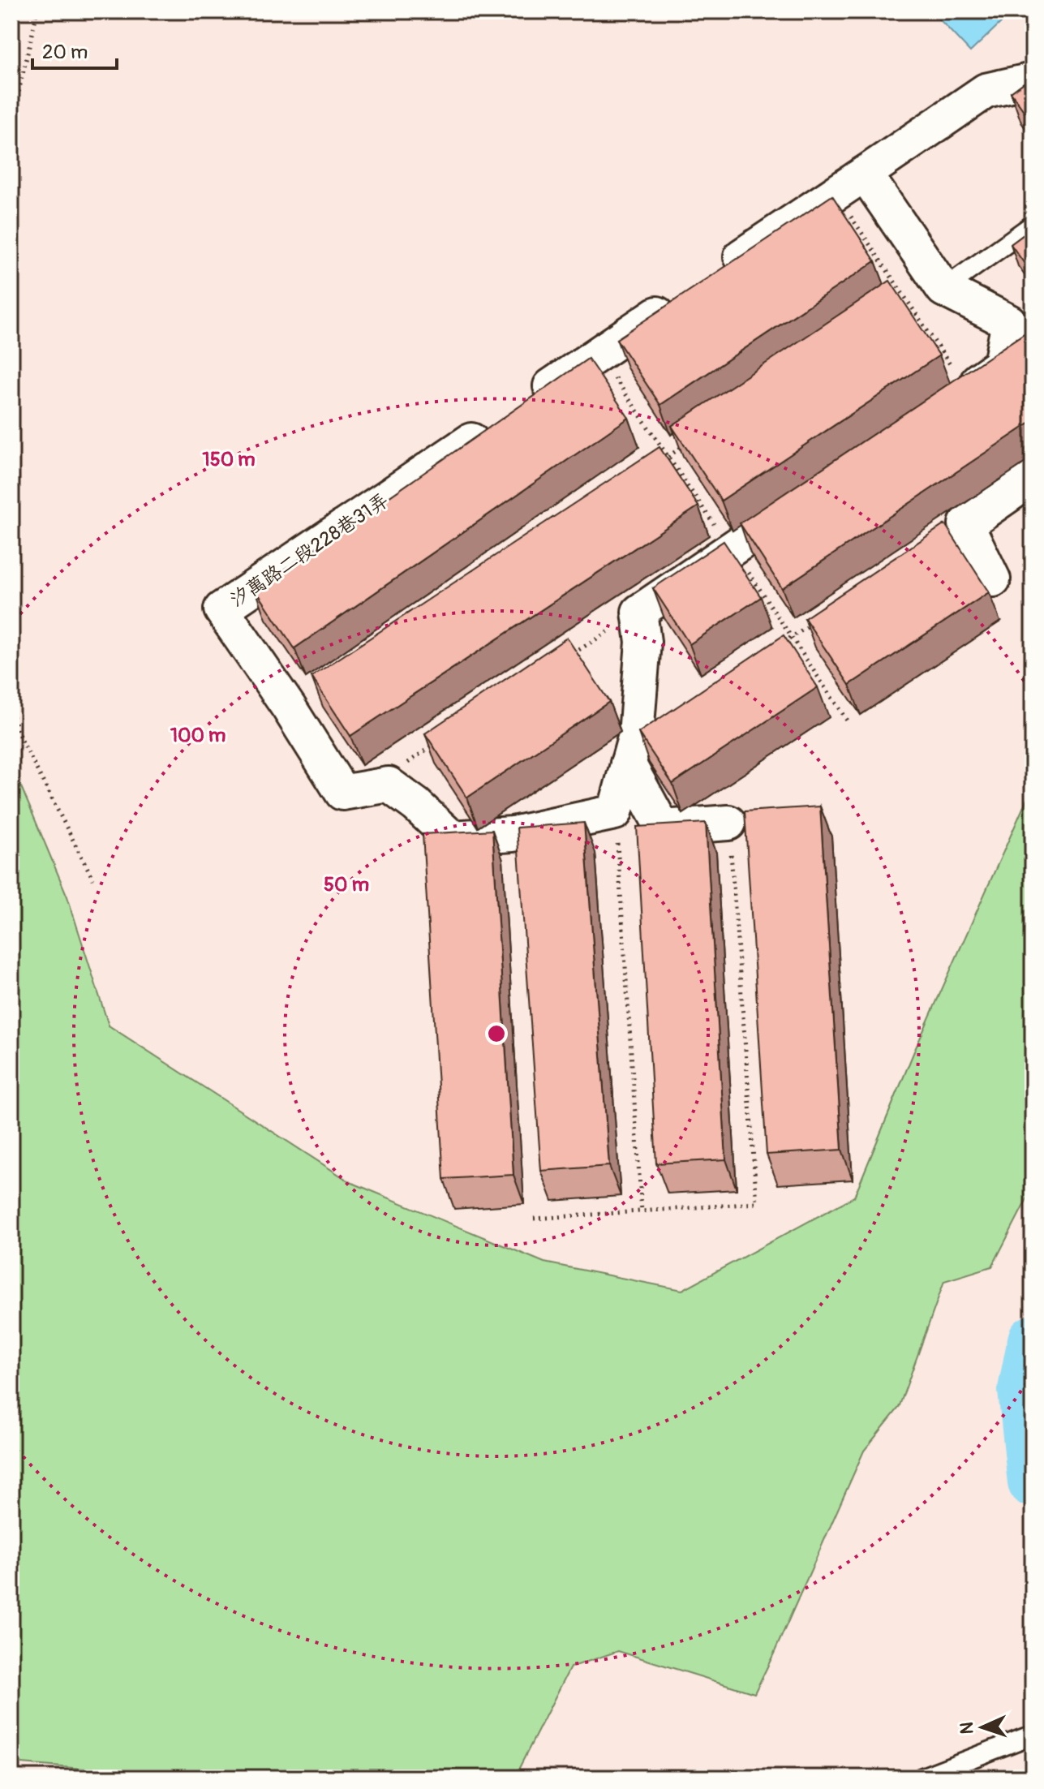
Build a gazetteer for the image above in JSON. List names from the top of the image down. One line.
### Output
{"streets":{"street":["汐萬路二段228巷31弄"]},"scale_bar":"20 m","north":"left","rings":["150 m","100 m","50 m"]}
